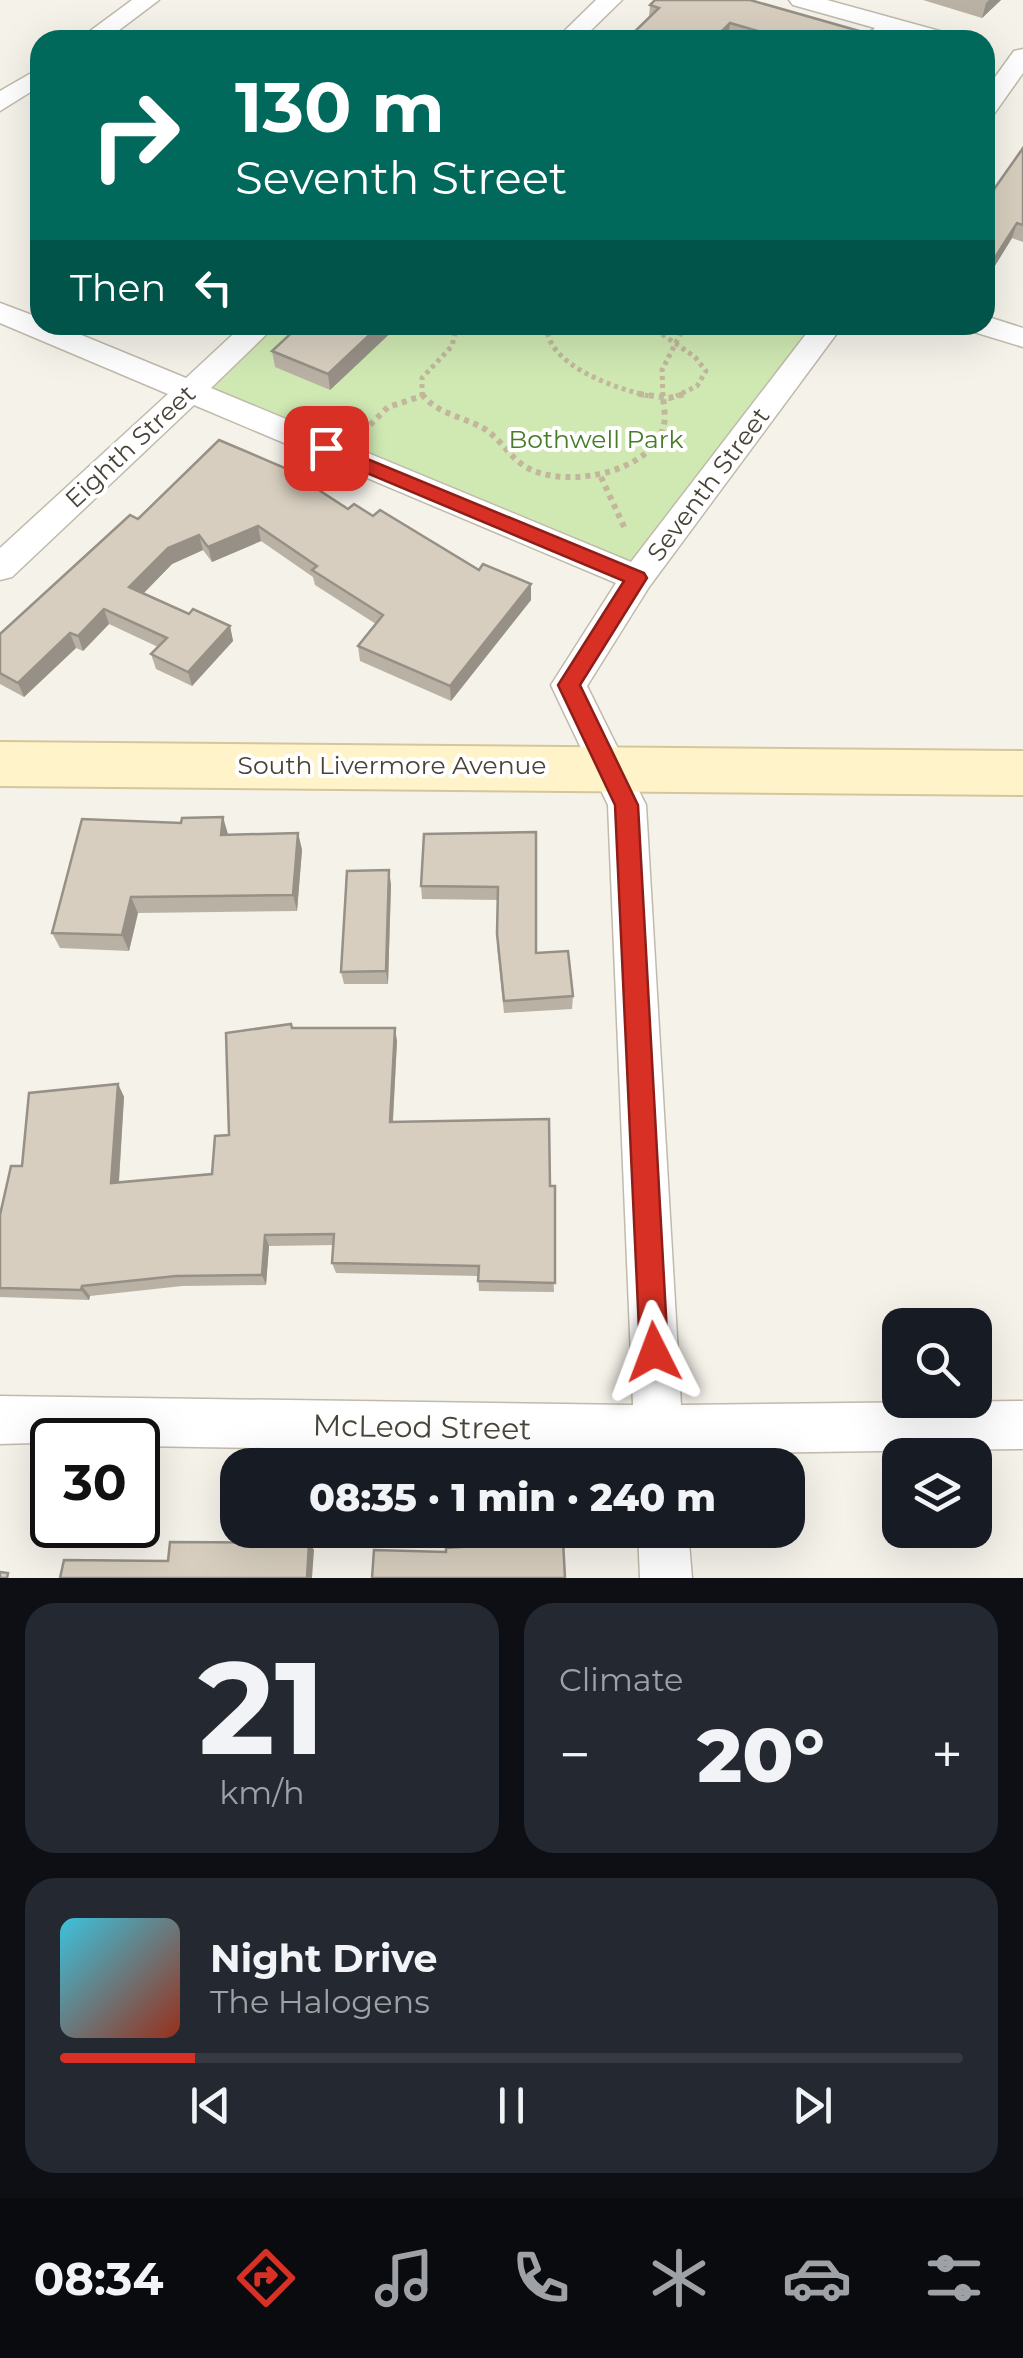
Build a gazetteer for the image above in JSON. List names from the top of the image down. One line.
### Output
{"streets":{"main road":["South Livermore Avenue"],"street":["Eighth Street","Seventh Street","McLeod Street"]},"crossings":[["Seventh Street","South Livermore Avenue"],["Seventh Street","McLeod Street"]],"parks":["Bothwell Park"],"page":{"turn":["130 m","Seventh Street"],"then":"Then","limit":"30","trip":"08:35 · 1 min · 240 m","tile":[["21","km/h"],"Climate"],"heat":["−","20°","+"],"song":["Night Drive","The Halogens"],"tabs":"08:34"}}
